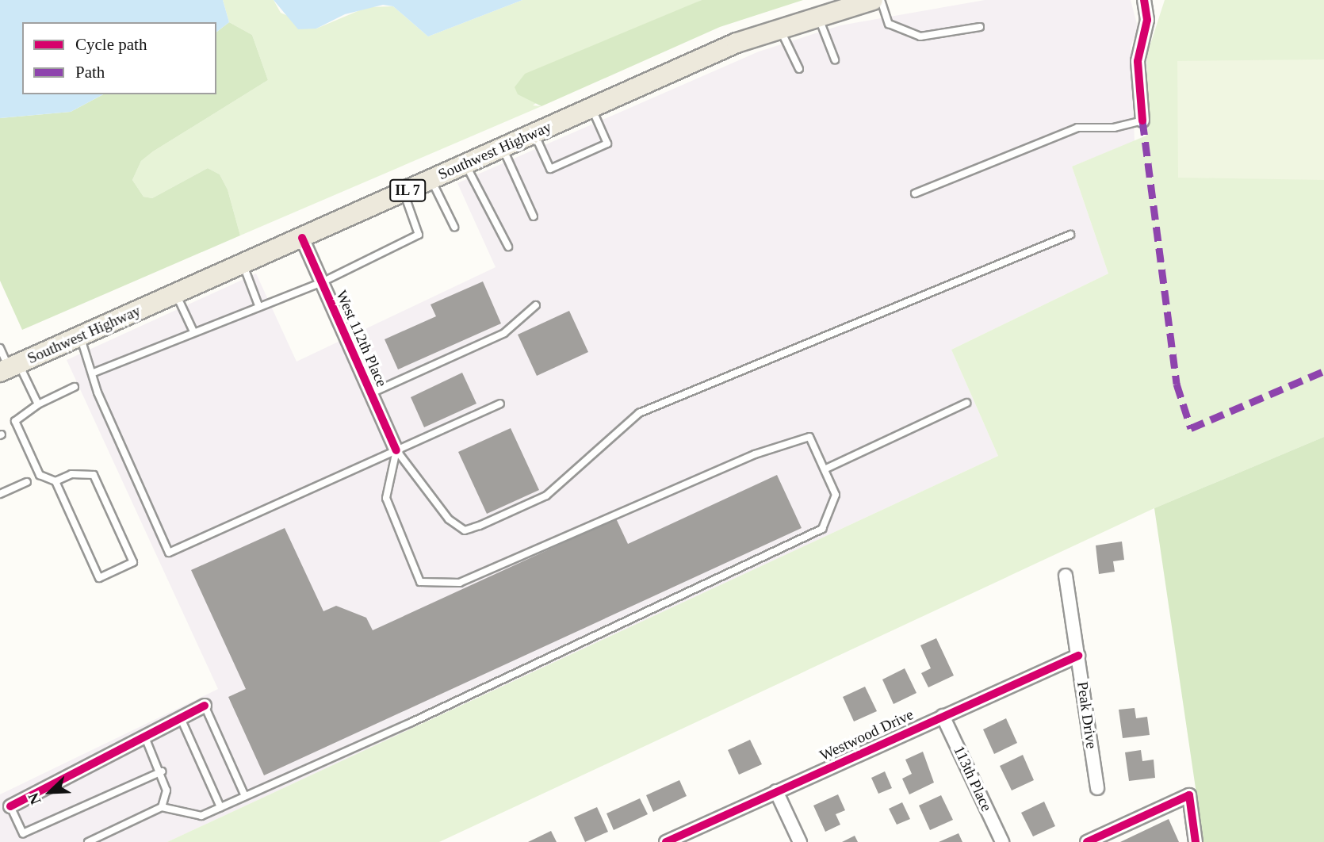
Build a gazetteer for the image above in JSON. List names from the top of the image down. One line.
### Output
{"streets":{"main road":["Southwest Highway","IL 7"],"street":["West 112th Place","Peak Drive","Westwood Drive","113th Place"]},"crossings":[["Southwest Highway","West 112th Place"],["Peak Drive","Westwood Drive"],["Westwood Drive","113th Place"]],"legend":["Cycle path","Path"],"north":"bottom left"}
